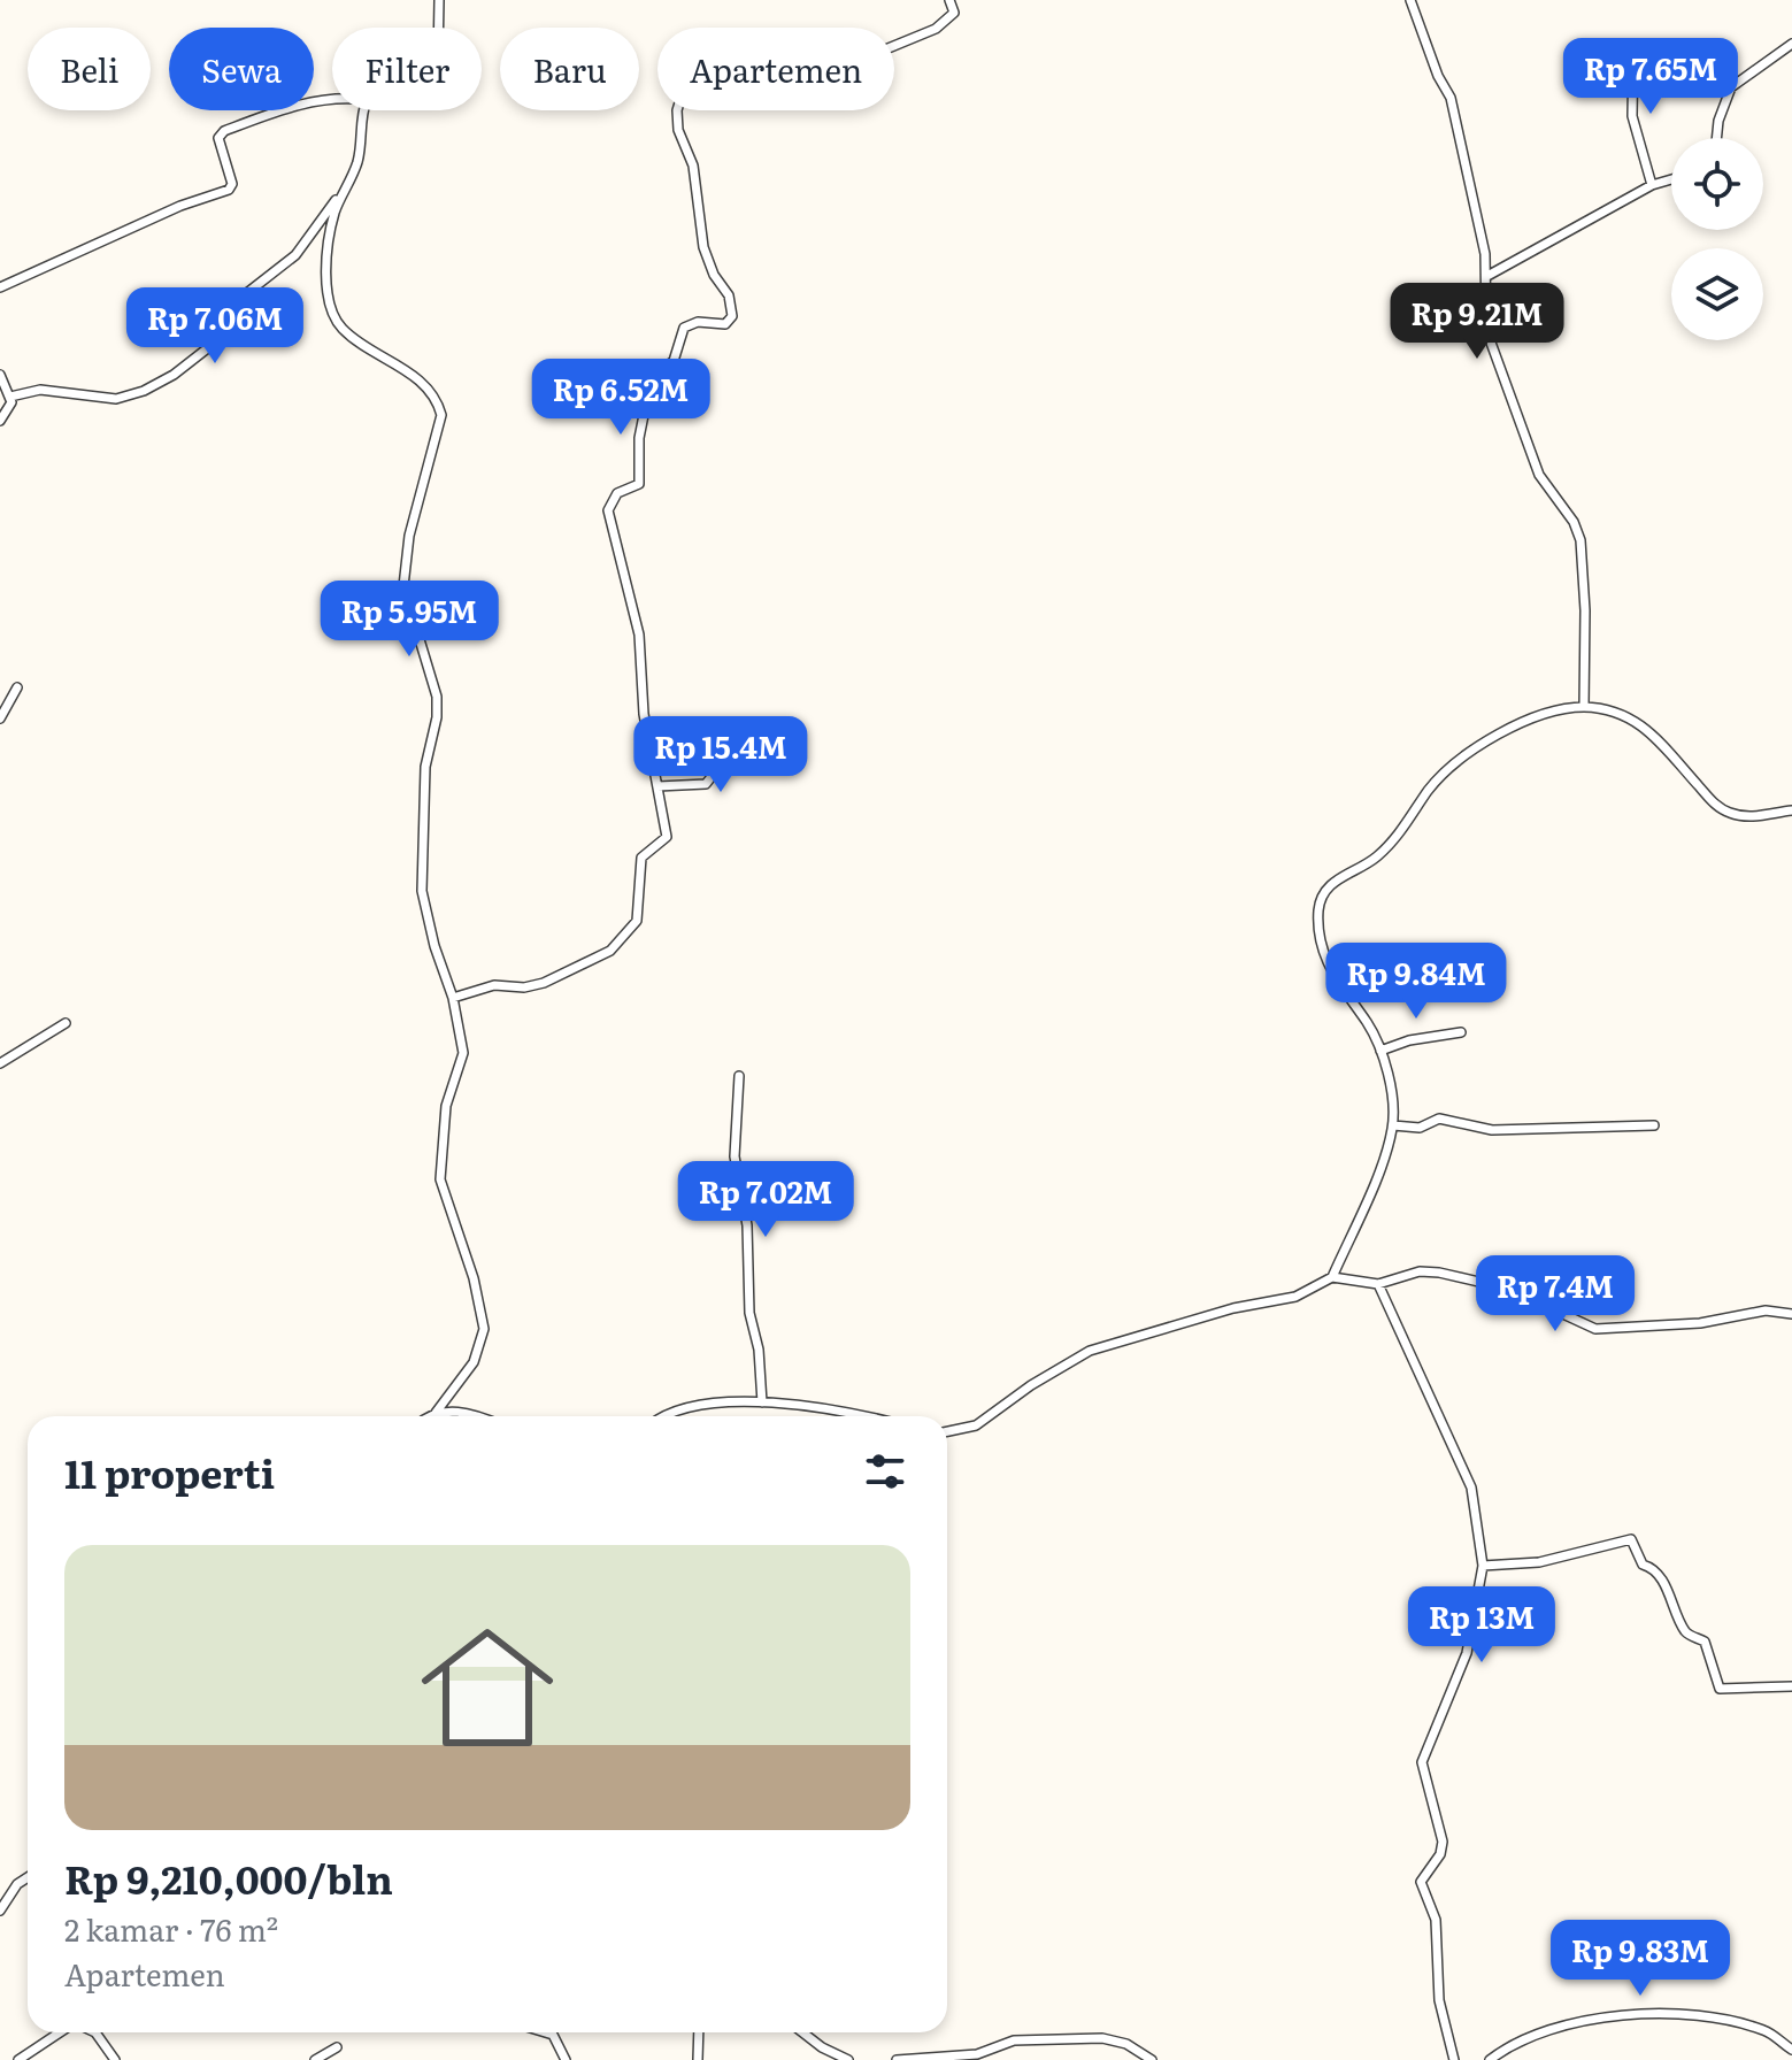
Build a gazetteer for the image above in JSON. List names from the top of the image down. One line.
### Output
{"page":{"chip":["Beli","Sewa","Filter","Baru","Apartemen"],"price":["Rp 7.65M","Rp 9.21M","Rp 7.06M","Rp 6.52M","Rp 5.95M","Rp 15.4M","Rp 9.84M","Rp 7.02M","Rp 7.4M","Rp 13M","Rp 9.83M"],"heading":"11 properti","list":[{"name":"Rp 9,210,000/bln","note":"2 kamar · 76 m² · Apartemen"}]}}
